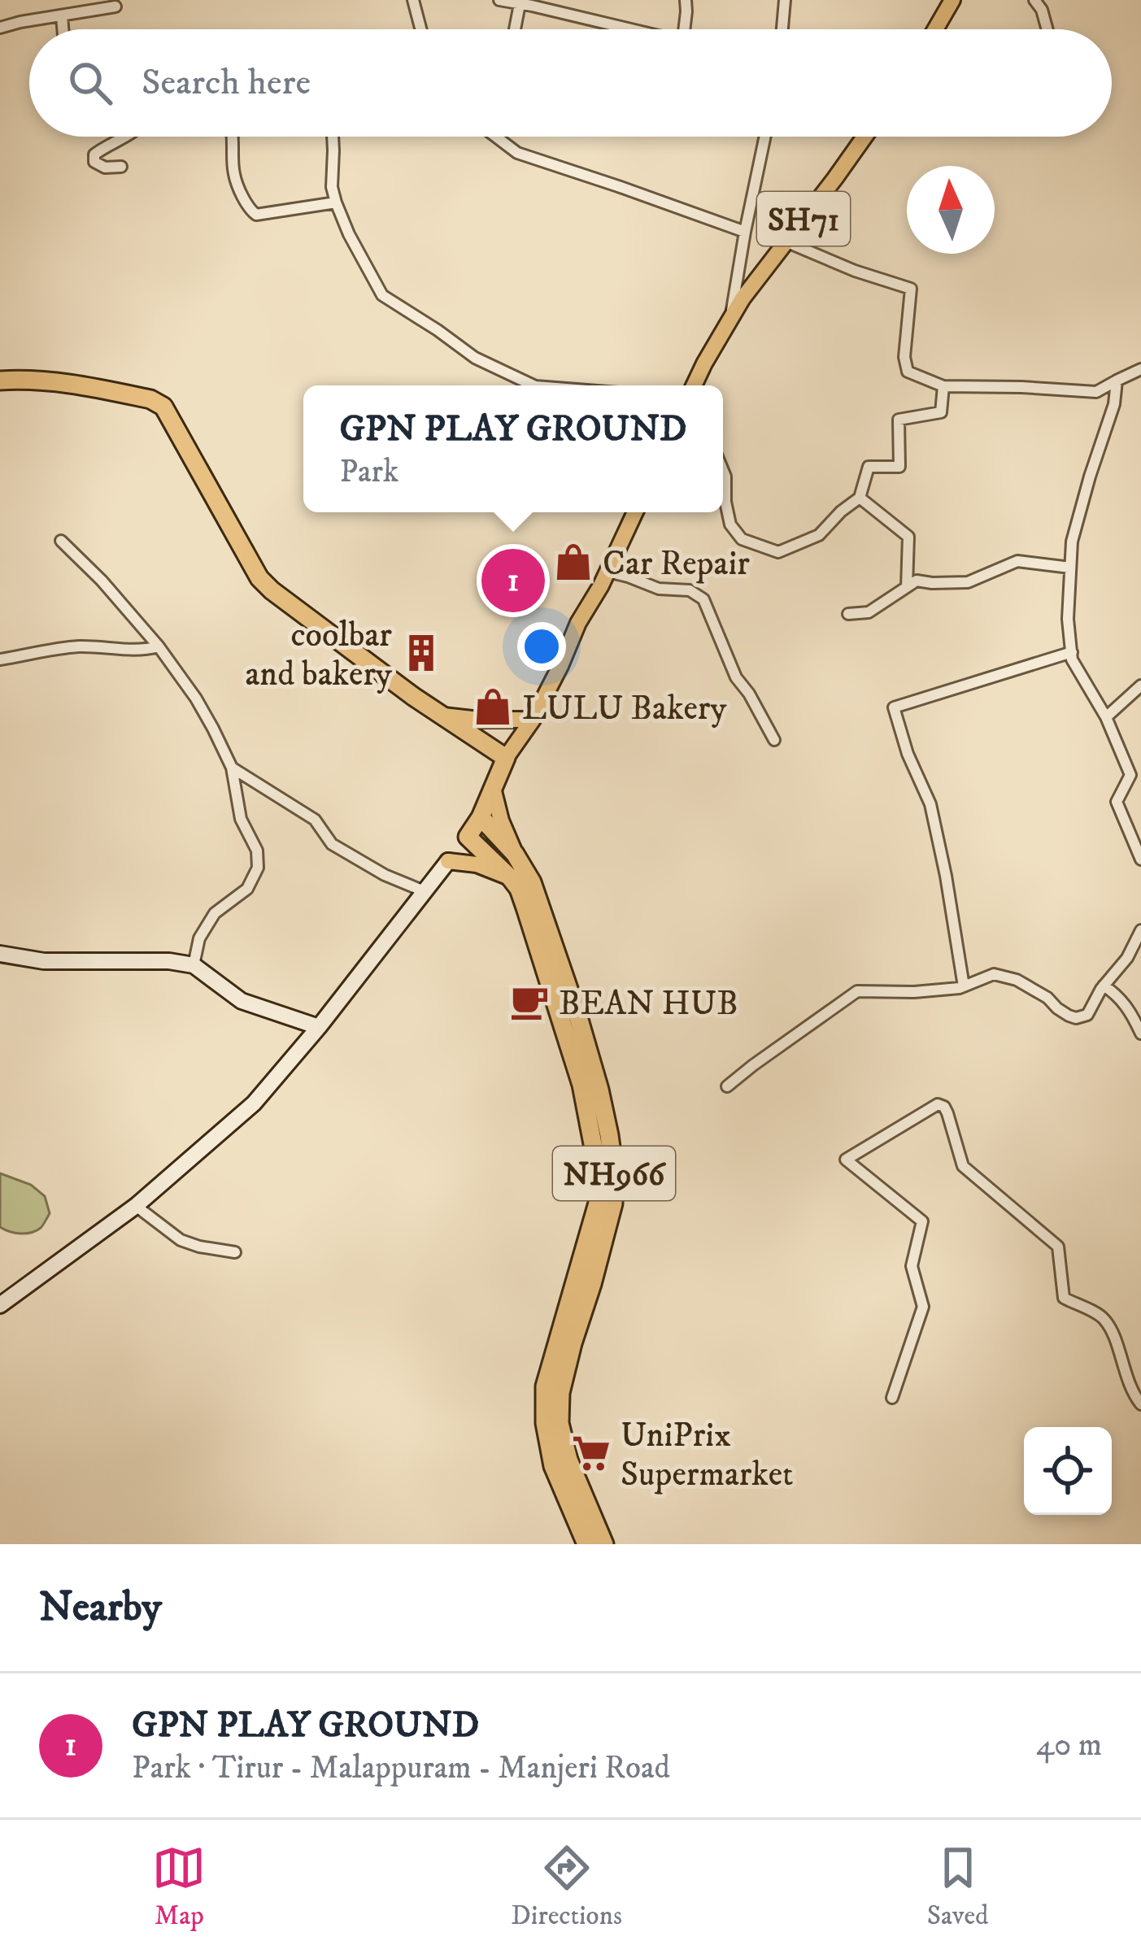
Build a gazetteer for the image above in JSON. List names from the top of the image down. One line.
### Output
{"streets":{"highway":["NH966"],"main road":["SH71"]},"places":{"shop":["Car Repair","LULU Bakery"],"building":["coolbar and bakery"],"cafe":["BEAN HUB"],"supermarket":["UniPrix Supermarket"]},"north":"top","page":{"search":"Search here","popup":["GPN PLAY GROUND","Park"],"pins":"1","heading":"Nearby","list":[{"mark":"1","name":"GPN PLAY GROUND","note":"Park · Tirur - Malappuram - Manjeri Road","value":"40 m"}],"nav":["Map","Directions","Saved"]}}
